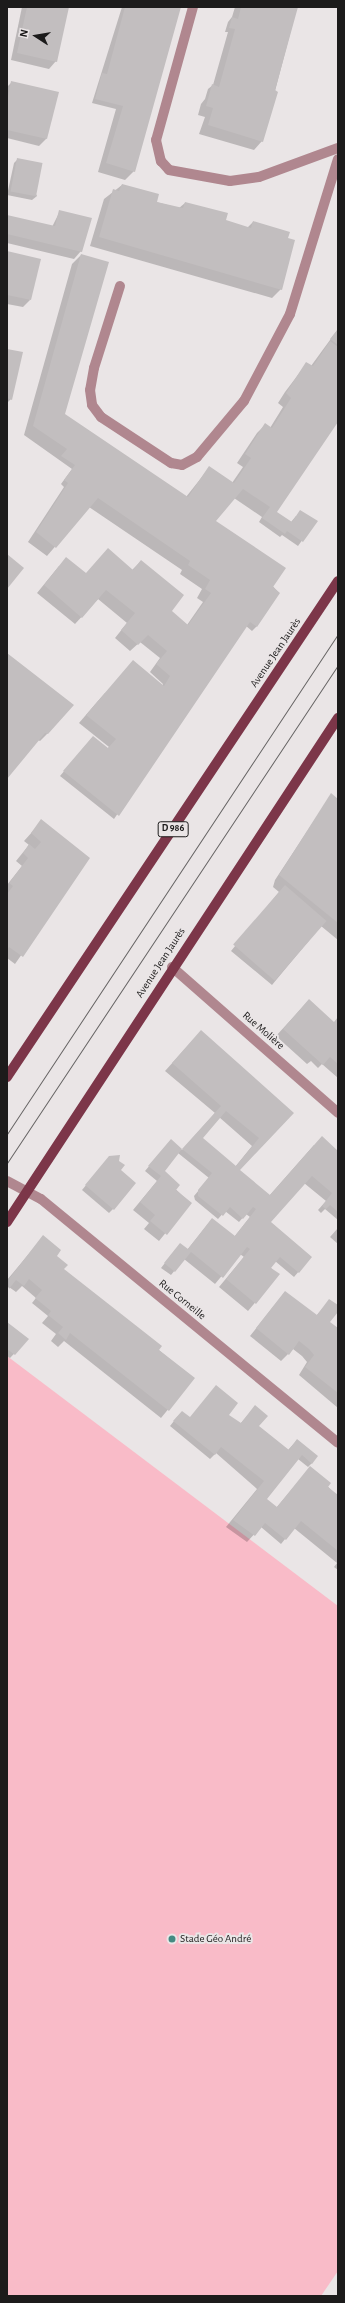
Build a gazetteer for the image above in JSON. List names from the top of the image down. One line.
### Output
{"streets":{"main road":["Avenue Jean Jaurès","D 986"],"street":["Rue Molière","Rue Corneille"]},"crossings":[["Avenue Jean Jaurès","Rue Molière"],["Avenue Jean Jaurès","Rue Corneille"]],"places":["Stade Géo André"],"north":"left"}
